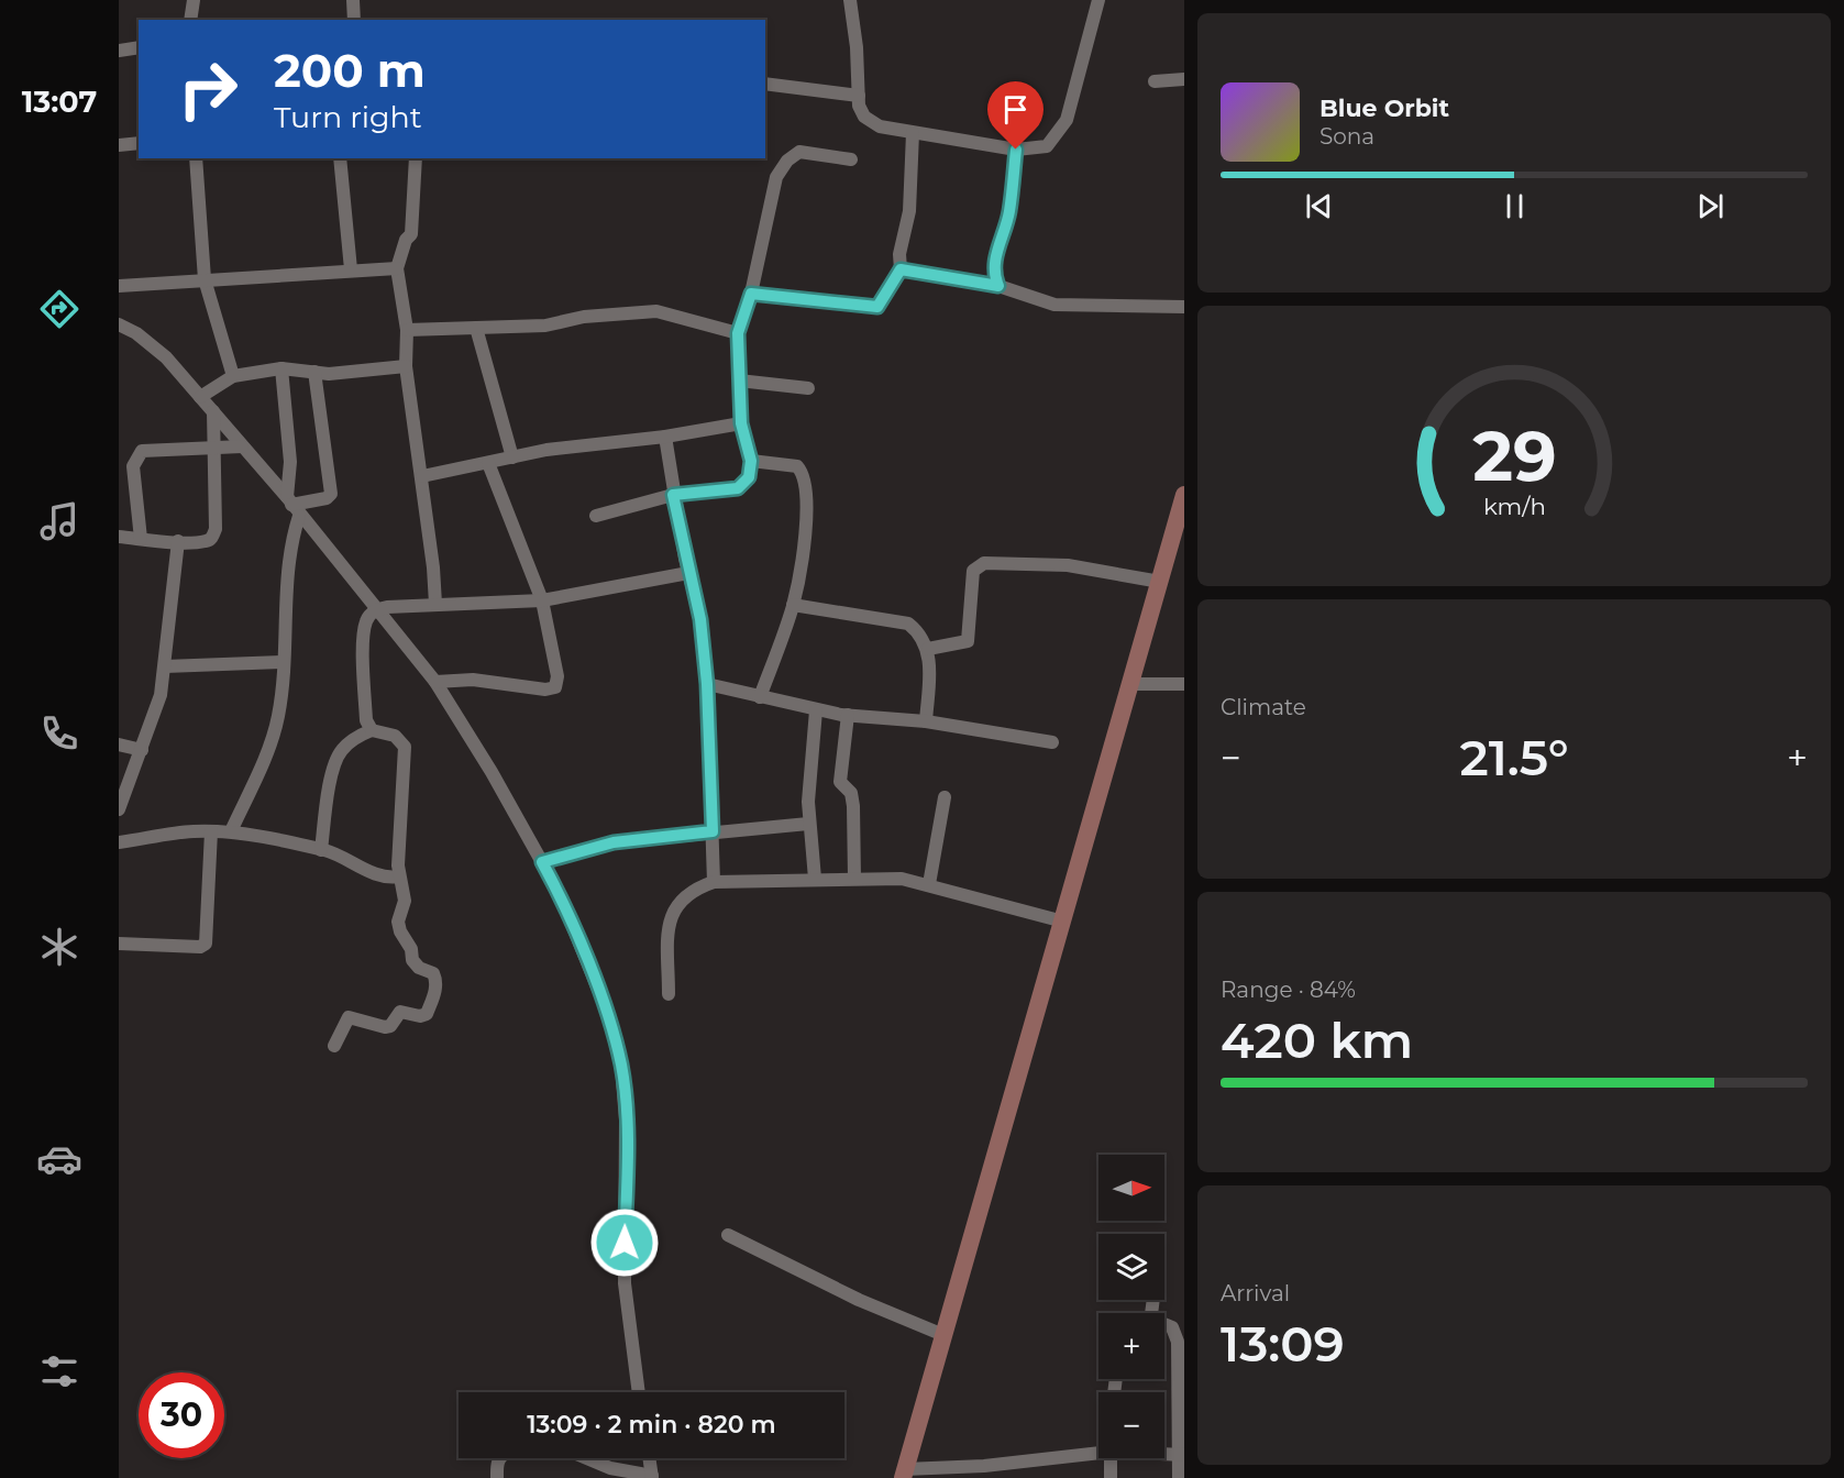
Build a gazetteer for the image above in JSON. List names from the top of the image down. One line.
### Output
{"north":"right","page":{"tabs":"13:07","turn":["200 m","Turn right"],"song":["Blue Orbit","Sona"],"tile":["Climate",["Range · 84%","420 km"],["Arrival","13:09"]],"heat":["−","21.5°","+"],"map_buttons":["+","−"],"limit":"30","trip":"13:09 · 2 min · 820 m","gauge":["29","km/h"]}}
